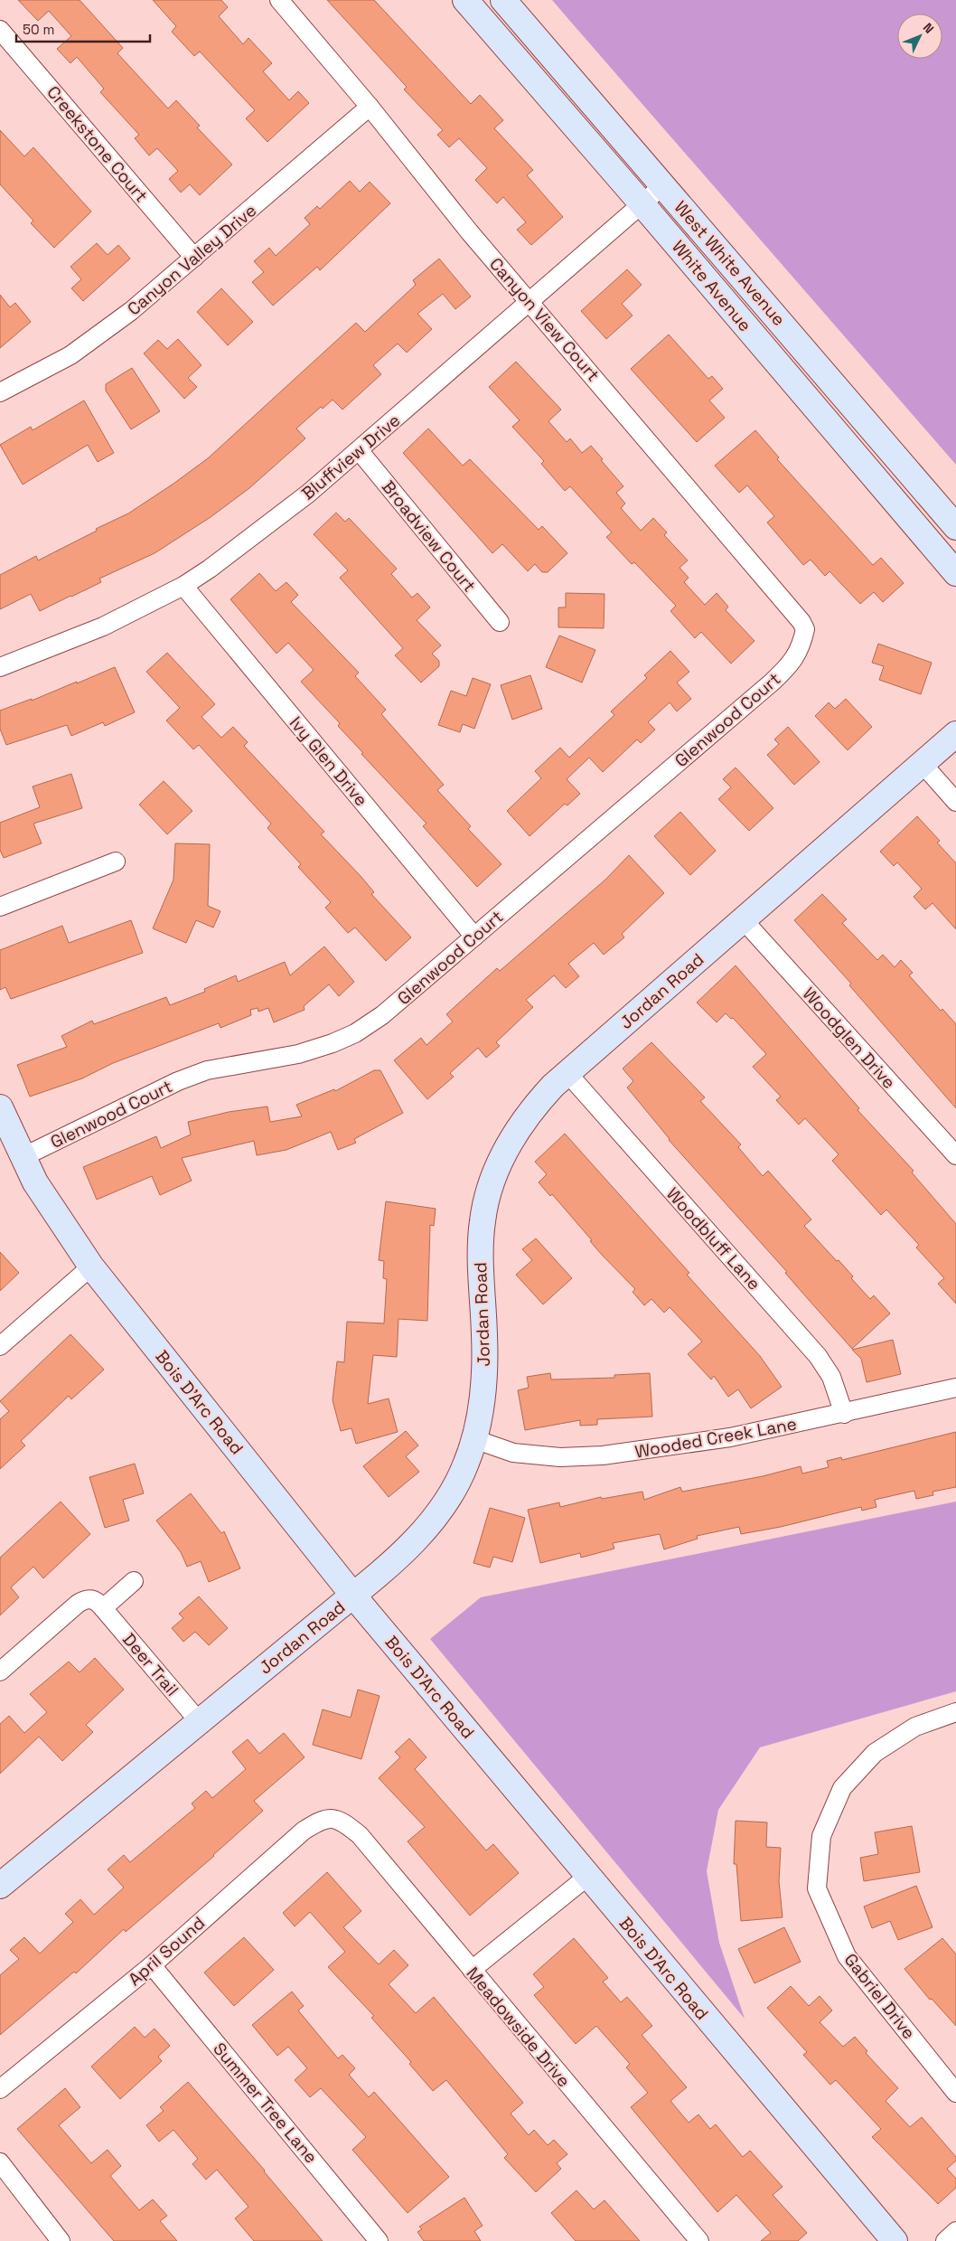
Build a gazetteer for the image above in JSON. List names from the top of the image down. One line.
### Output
{"streets":{"street":["Creekstone Court","Canyon Valley Drive","West White Avenue","White Avenue","Canyon View Court","Bluffview Drive","Broadview Court","Glenwood Court","Ivy Glen Drive","Jordan Road","Woodglen Drive","Woodbluff Lane","Bois D'Arc Road","Wooded Creek Lane","Deer Trail","April Sound","Gabriel Drive","Meadowside Drive","Summer Tree Lane"]},"crossings":[["Creekstone Court","Canyon Valley Drive"],["Canyon Valley Drive","Canyon View Court"],["West White Avenue","Bluffview Drive"],["White Avenue","Bluffview Drive"],["Canyon View Court","Bluffview Drive"],["Canyon View Court","Glenwood Court"],["Bluffview Drive","Broadview Court"],["Bluffview Drive","Ivy Glen Drive"],["Glenwood Court","Ivy Glen Drive"],["Glenwood Court","Bois D'Arc Road"],["Jordan Road","Woodglen Drive"],["Jordan Road","Woodbluff Lane"],["Jordan Road","Bois D'Arc Road"],["Jordan Road","Wooded Creek Lane"],["Jordan Road","Deer Trail"],["Woodbluff Lane","Wooded Creek Lane"],["April Sound","Meadowside Drive"],["April Sound","Summer Tree Lane"]],"scale_bar":"50 m","north":"top right"}
